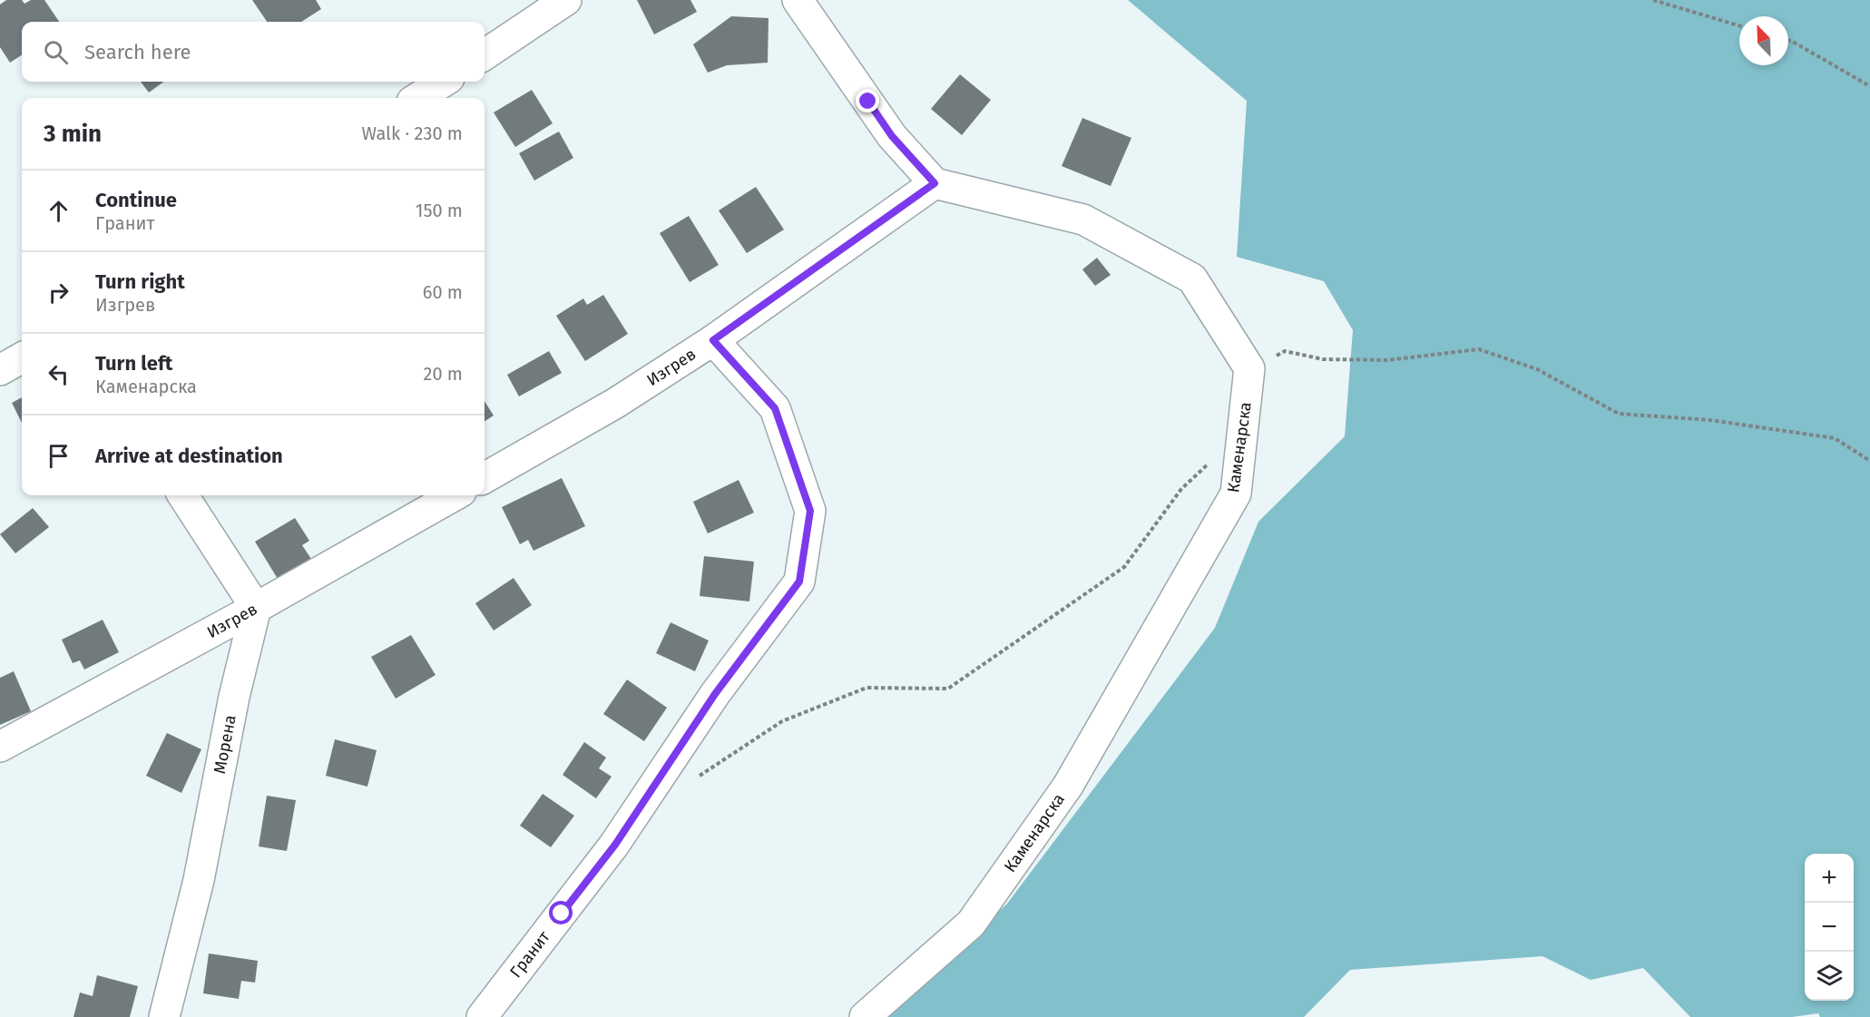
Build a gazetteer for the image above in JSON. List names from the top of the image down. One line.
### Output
{"streets":{"street":["Изгрев","Каменарска","Морена","Гранит"]},"crossings":[["Изгрев","Морена"],["Изгрев","Гранит"]],"north":"top left","page":{"search":"Search here","heading":["3 min","Walk · 230 m"],"list":[["Continue","Гранит","150 m"],["Turn right","Изгрев","60 m"],["Turn left","Каменарска","20 m"],"Arrive at destination"],"map_buttons":["+","−"]}}
